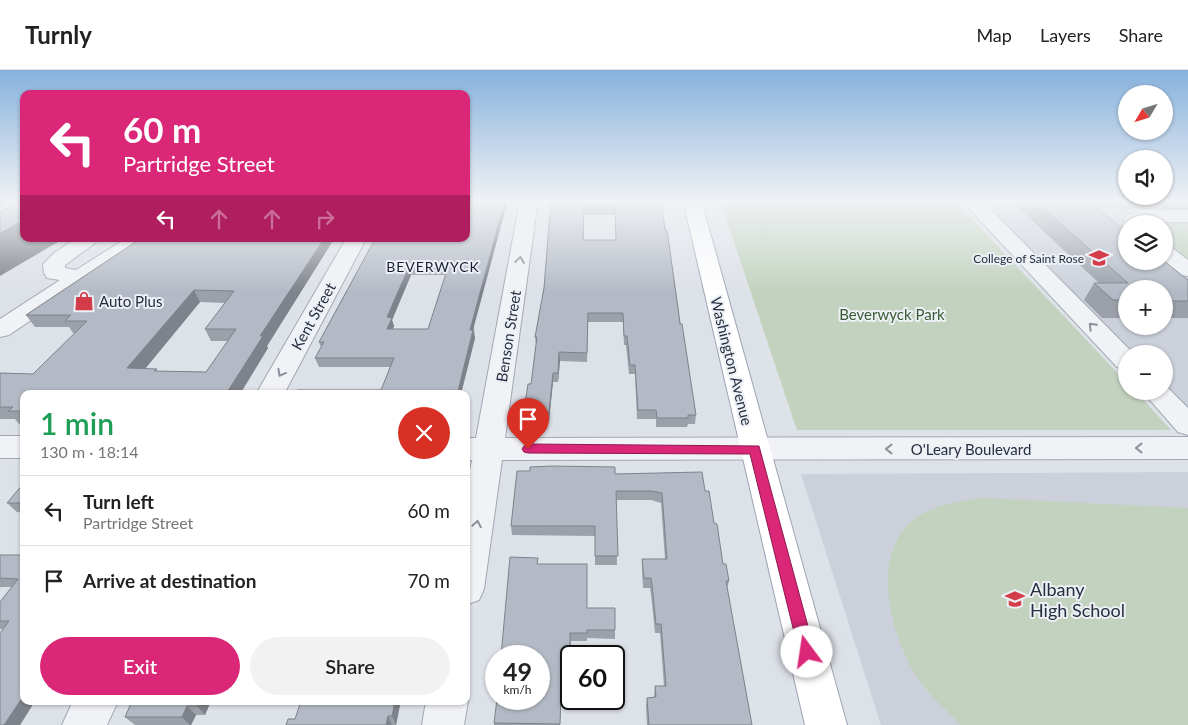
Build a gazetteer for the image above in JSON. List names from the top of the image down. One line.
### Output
{"streets":{"main road":["Washington Avenue"],"street":["Kent Street","Benson Street","O'Leary Boulevard"]},"crossings":[["Benson Street","O'Leary Boulevard"],["Washington Avenue","O'Leary Boulevard"]],"one_way":["Kent Street","Benson Street","O'Leary Boulevard"],"districts":["BEVERWYCK"],"parks":["Beverwyck Park"],"places":{"school or university":["College of Saint Rose","Albany High School"],"shop":["Auto Plus"]},"north":"bottom left","page":{"header":"Turnly","nav":["Map","Layers","Share"],"map_buttons":["+","−"],"turn":["60 m","Partridge Street"],"heading":["1 min","130 m · 18:14"],"list":[{"name":"Turn left","note":"Partridge Street","value":"60 m"},{"name":"Arrive at destination","value":"70 m"}],"buttons":["Exit","Share"],"speed":"49 km/h","limit":"60"}}
